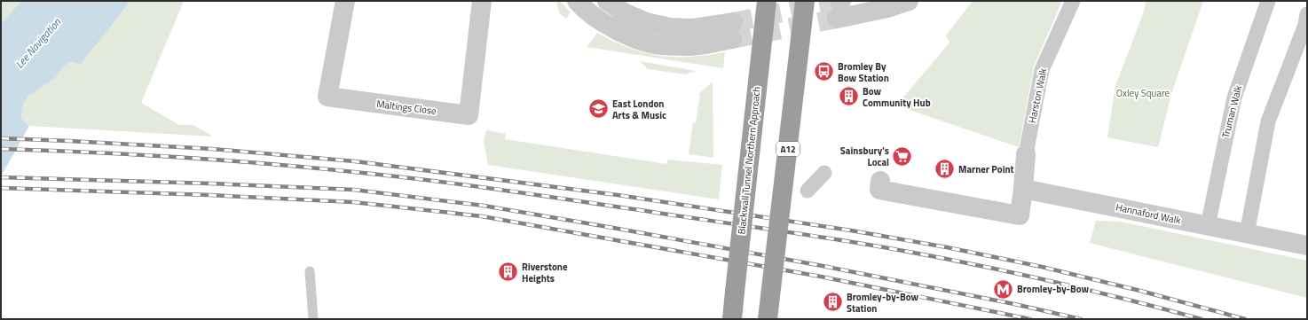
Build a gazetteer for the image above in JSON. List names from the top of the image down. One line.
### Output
{"streets":{"highway":["A12","Blackwall Tunnel Northern Approach"],"street":["Harston Walk","Maltings Close","Truman Walk","Hannaford Walk"]},"crossings":[["Truman Walk","Hannaford Walk"]],"water":["Lee Navigation"],"parks":["Oxley Square"],"places":{"bus stop":["Bromley By Bow Station"],"building":["Bow Community Hub","Marner Point","Riverstone Heights","Bromley-by-Bow Station"],"school or university":["East London Arts & Music"],"supermarket":["Sainsbury's Local"],"metro station":["Bromley-by-Bow"]}}
